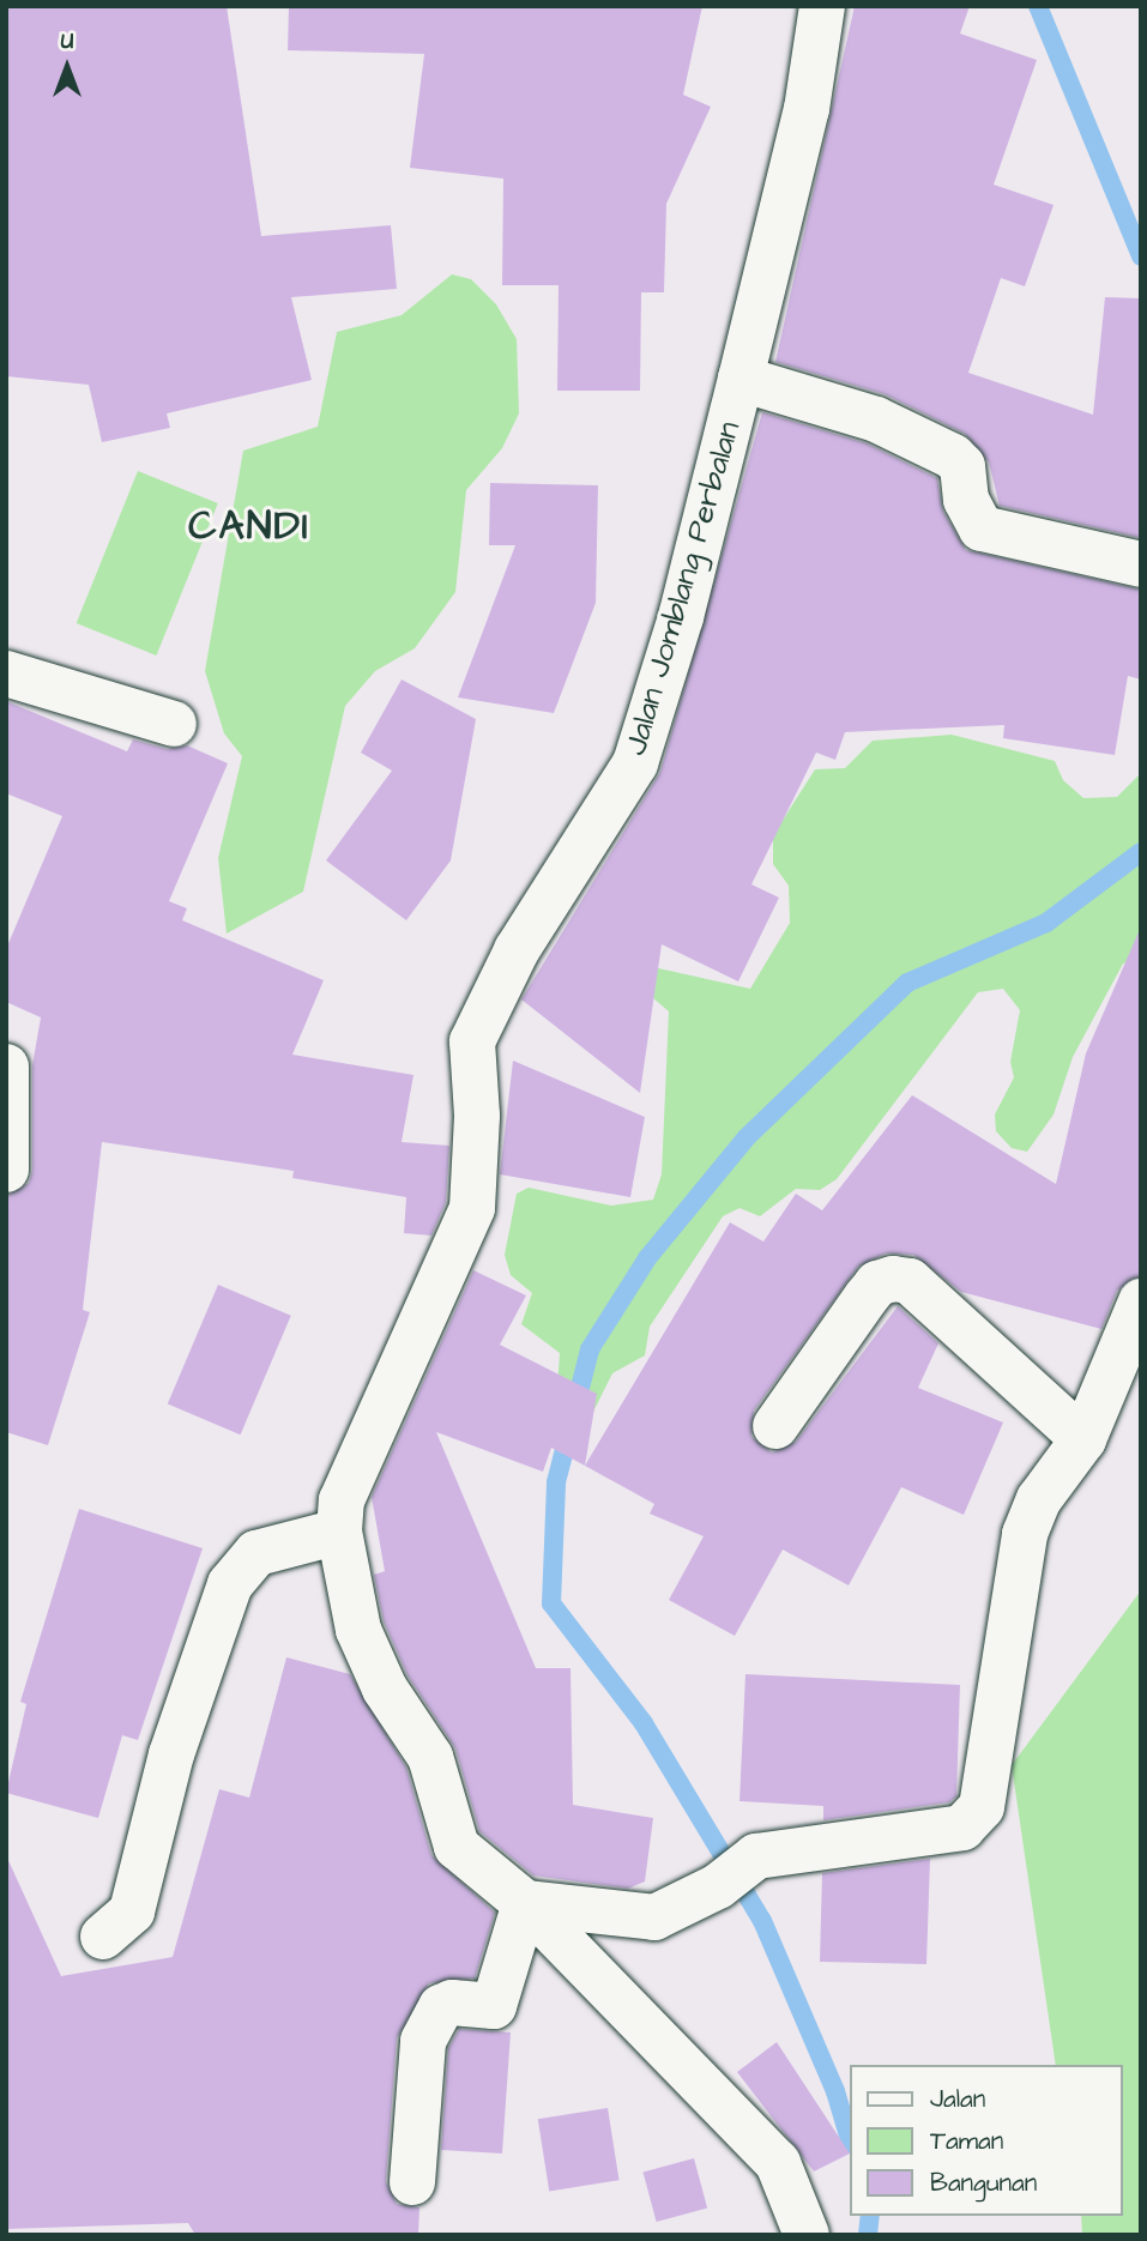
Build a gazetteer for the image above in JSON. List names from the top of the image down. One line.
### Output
{"streets":{"street":["Jalan Jomblang Perbalan"]},"districts":["CANDI"],"legend":["Jalan","Taman","Bangunan"],"north":"top"}
